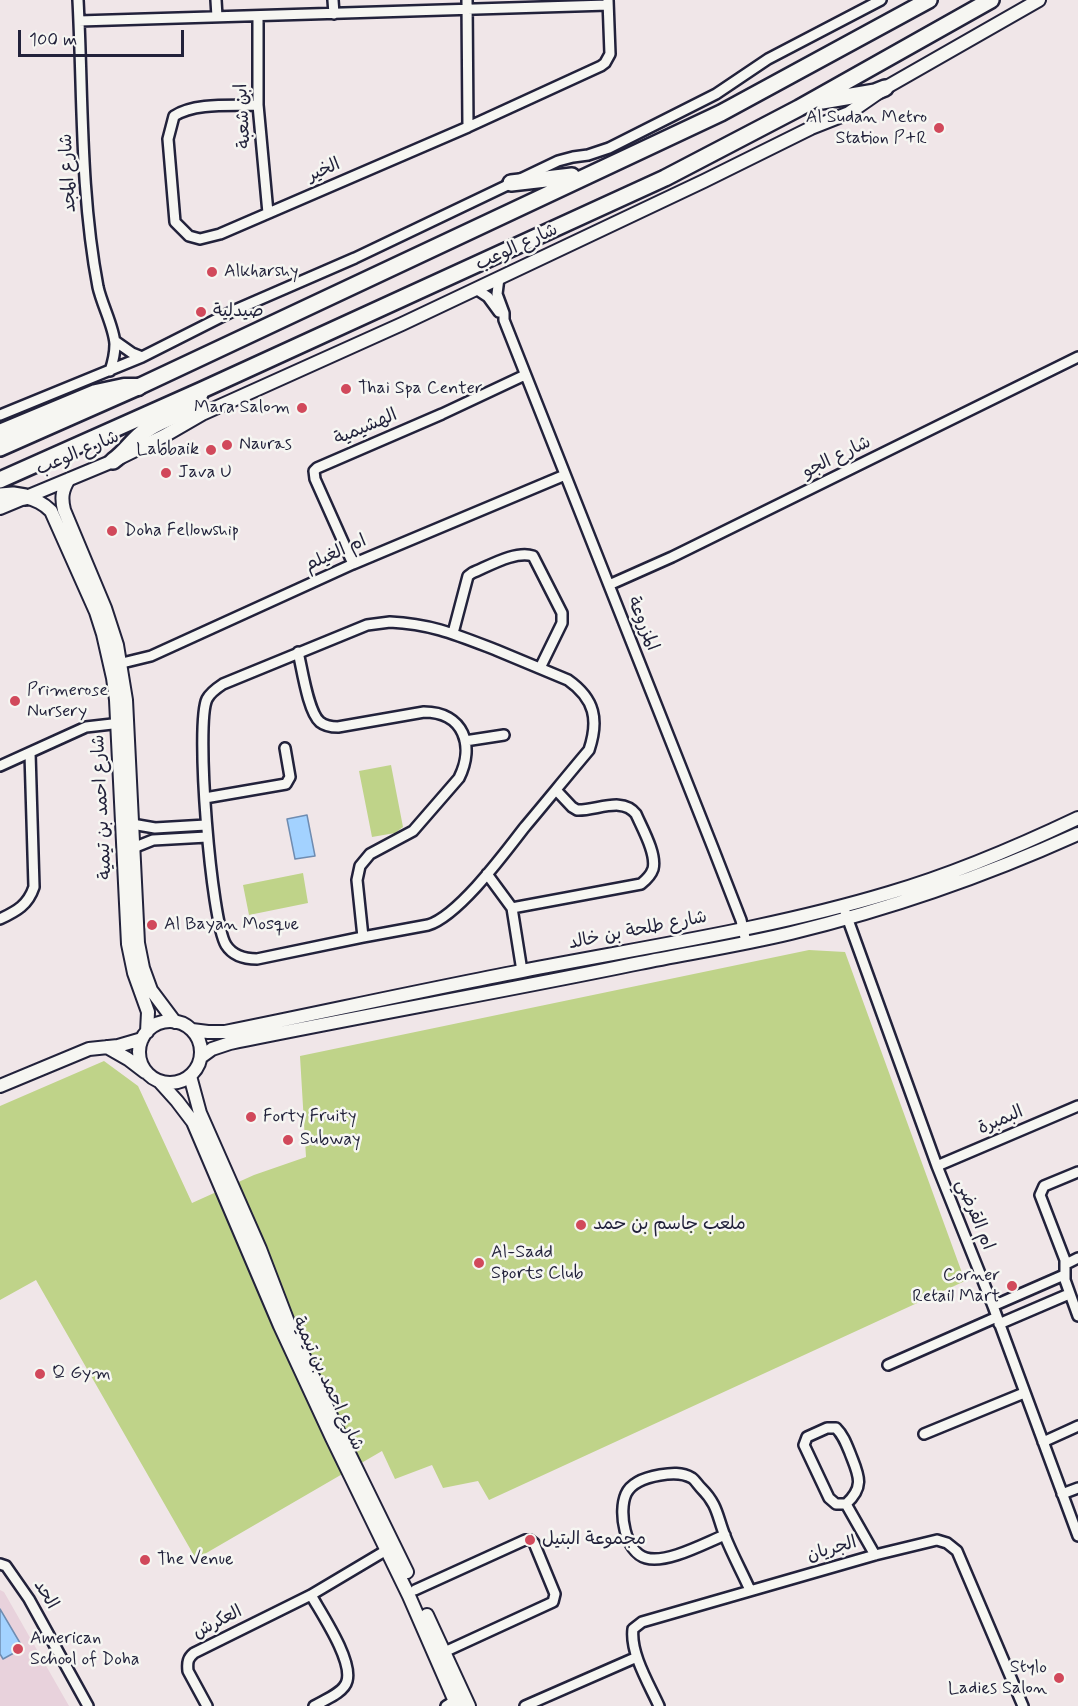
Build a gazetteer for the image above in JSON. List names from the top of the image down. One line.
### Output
{"streets":{"main road":["شارع الوعب"],"street":["ابن شعبة","الخير","شارع المجد","الهشيمية","شارع الجو","ام الغيلم","المزروعة","شارع احمد بن تيمية","شارع طلحة بن خالد","البمبرة","ام القرضي","الجريان","الحد","العكرش"]},"crossings":[["ابن شعبة","الخير"],["شارع الوعب","المزروعة"],["شارع الوعب","شارع احمد بن تيمية"],["الهشيمية","ام الغيلم"],["الهشيمية","المزروعة"],["شارع الجو","المزروعة"],["ام الغيلم","المزروعة"],["ام الغيلم","شارع احمد بن تيمية"],["المزروعة","شارع طلحة بن خالد"],["شارع احمد بن تيمية","شارع طلحة بن خالد"],["شارع احمد بن تيمية","العكرش"],["شارع طلحة بن خالد","ام القرضي"],["البمبرة","ام القرضي"]],"places":["Al Sudan Metro Station P+R","Alkharshy","صيدلية","Thai Spa Center","Mara Salom","Nauras","Labbaik","Java U","Doha Fellowship","Primerose Nursery","Al Bayan Mosque","Forty Fruity","Subway","ملعب جاسم بن حمد","Al-Sadd Sports Club","Corner Retail Mart","Q Gym","مجموعة البتيل","The Venue","American School of Doha","Stylo Ladies Salon"],"scale_bar":"100 m"}
